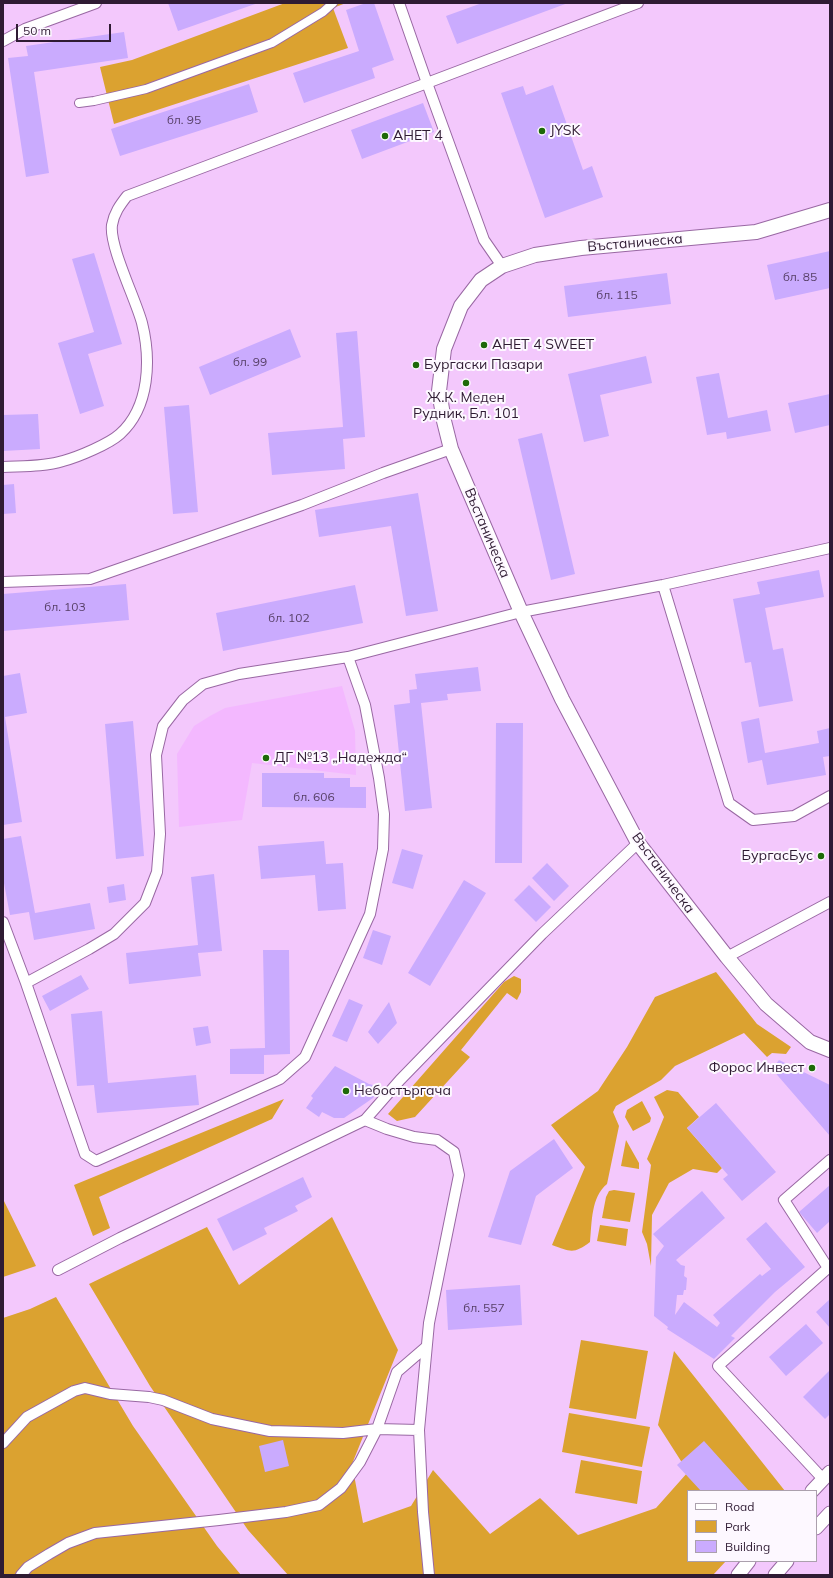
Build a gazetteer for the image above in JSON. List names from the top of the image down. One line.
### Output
{"streets":{"main road":["Въстаническа"]},"places":["JYSK","АНЕТ 4","АНЕТ 4 SWEET","Бургаски Пазари","Ж.К. Меден Рудник, Бл. 101","ДГ №13 „Надежда“","БургасБус","Форос Инвест","Небостъргача"],"house_numbers":["бл. 95","бл. 85","бл. 115","бл. 99","бл. 103","бл. 102","бл. 606","бл. 557"],"legend":["Road","Park","Building"],"scale_bar":"50 m"}
